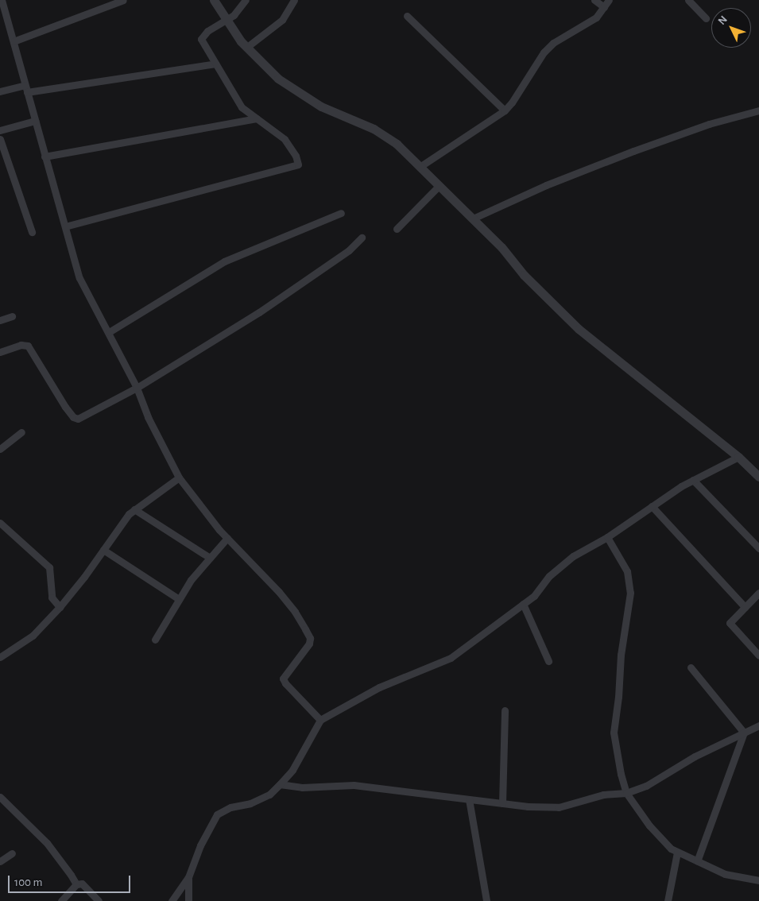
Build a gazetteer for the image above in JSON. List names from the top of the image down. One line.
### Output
{"scale_bar":"100 m","north":"top left"}
